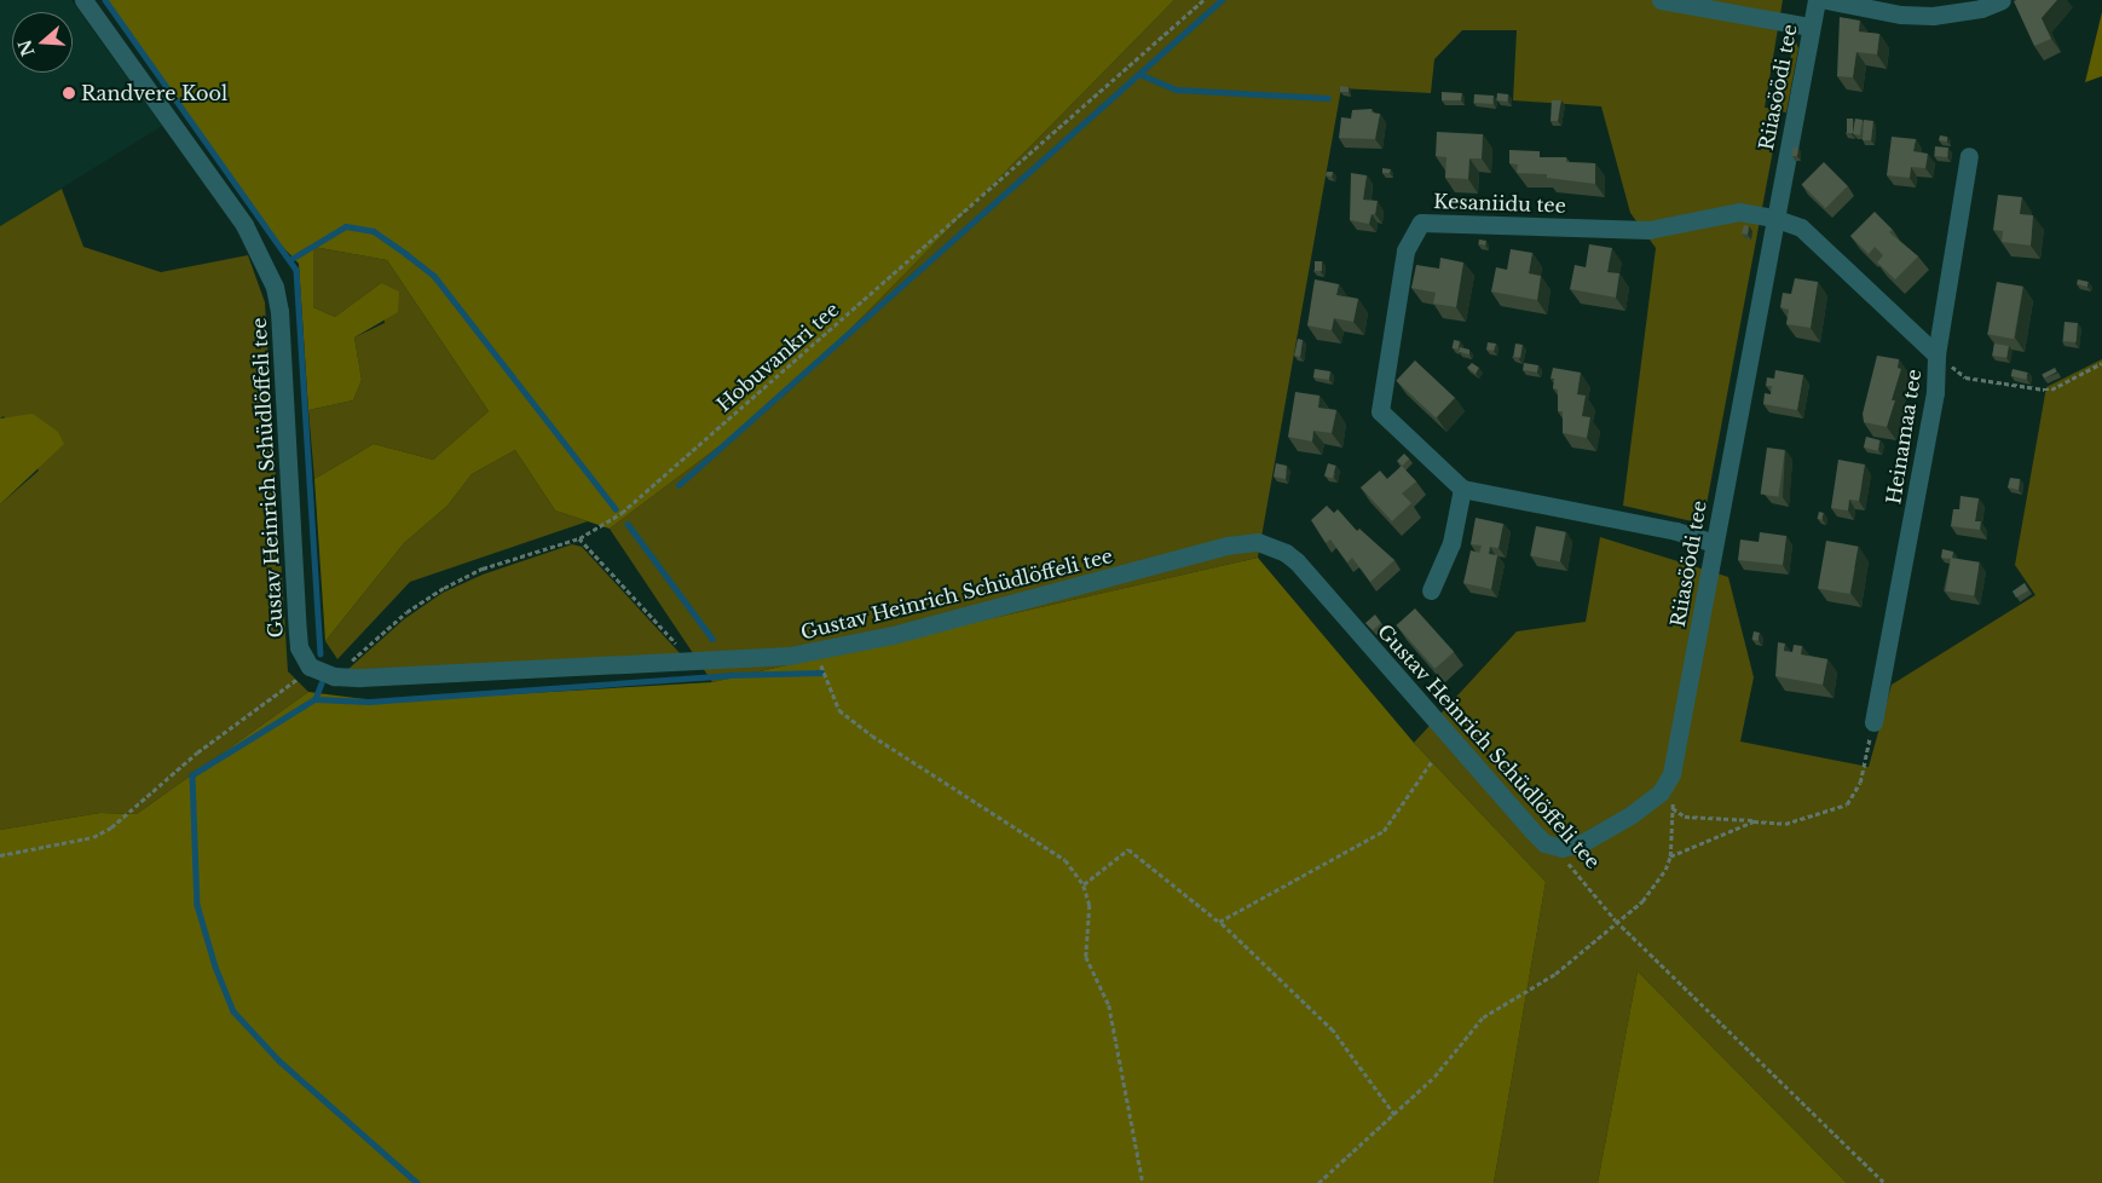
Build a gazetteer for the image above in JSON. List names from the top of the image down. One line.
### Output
{"streets":{"street":["Riiasöödi tee","Kesaniidu tee","Heinamaa tee","Gustav Heinrich Schüdlöffeli tee"],"path":["Hobuvankri tee"]},"crossings":[["Riiasöödi tee","Kesaniidu tee"],["Riiasöödi tee","Gustav Heinrich Schüdlöffeli tee"],["Hobuvankri tee","Gustav Heinrich Schüdlöffeli tee"]],"places":["Randvere Kool"],"north":"left"}
